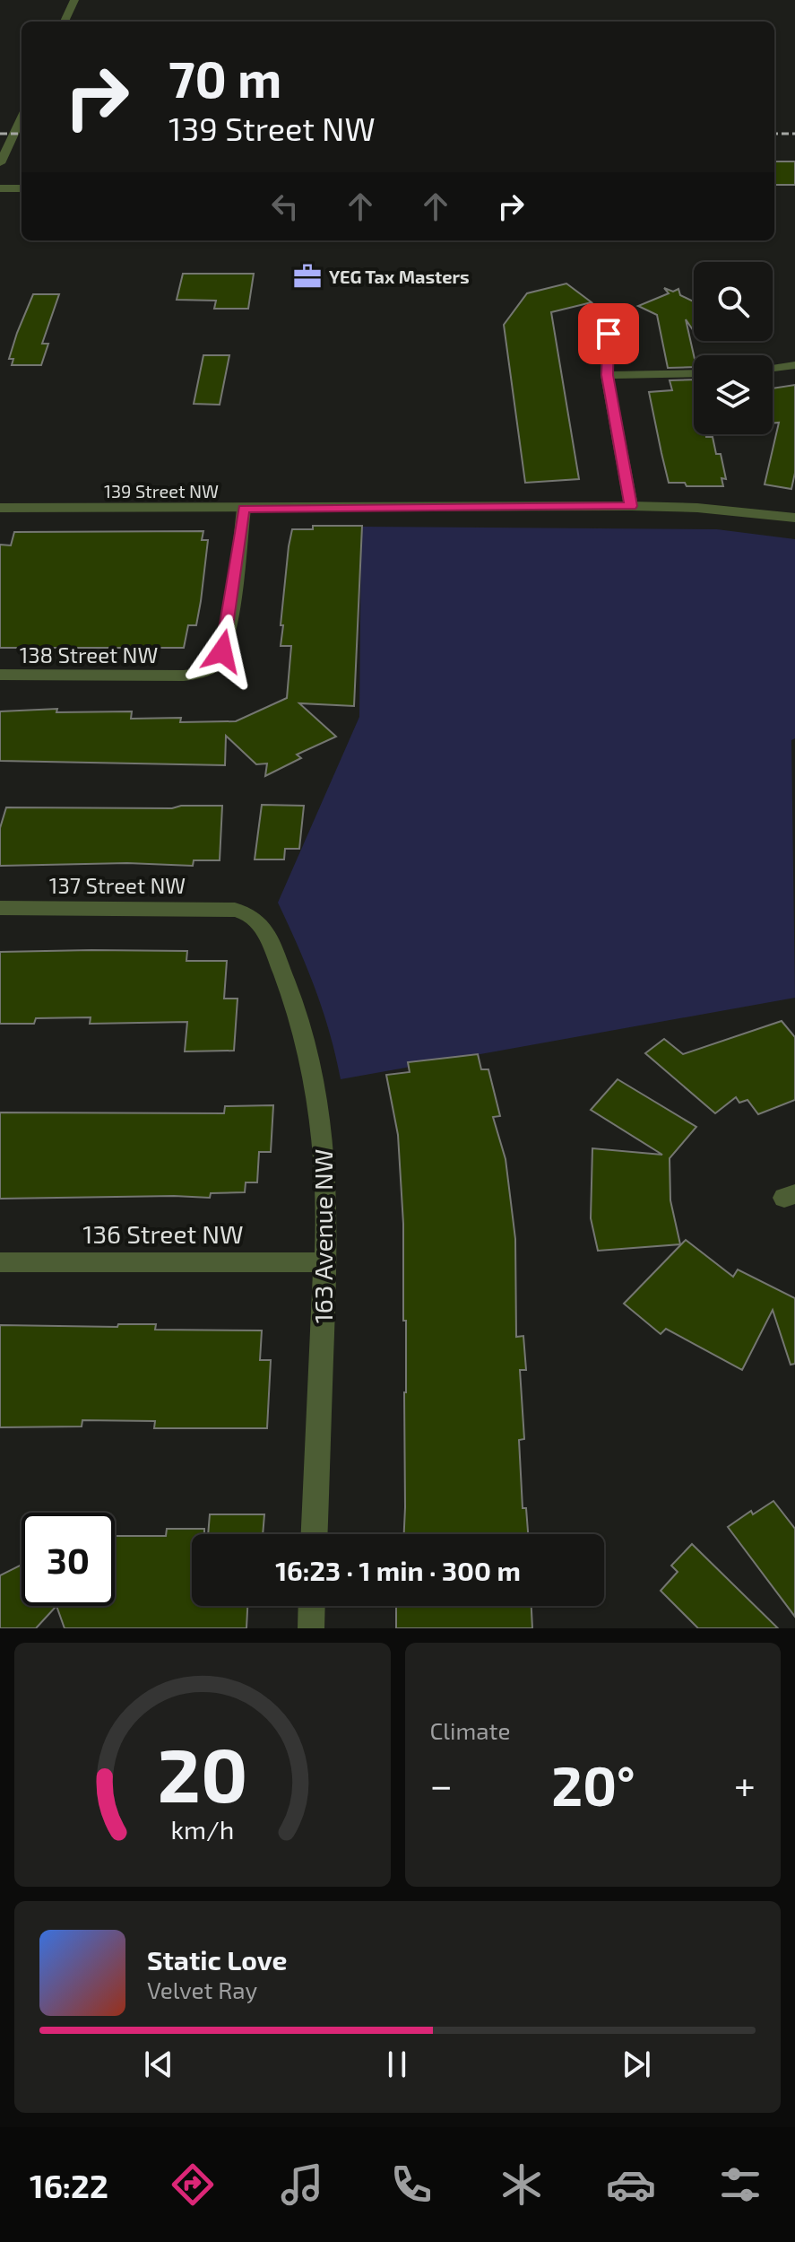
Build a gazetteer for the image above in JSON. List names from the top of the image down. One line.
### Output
{"streets":{"street":["139 Street NW","138 Street NW","137 Street NW","136 Street NW","163 Avenue NW"]},"crossings":[["139 Street NW","138 Street NW"],["137 Street NW","163 Avenue NW"],["136 Street NW","163 Avenue NW"]],"places":{"office":["YEG Tax Masters"]},"page":{"turn":["70 m","139 Street NW"],"limit":"30","trip":"16:23 · 1 min · 300 m","tile":"Climate","heat":["−","20°","+"],"song":["Static Love","Velvet Ray"],"tabs":"16:22","gauge":["20","km/h"]}}
